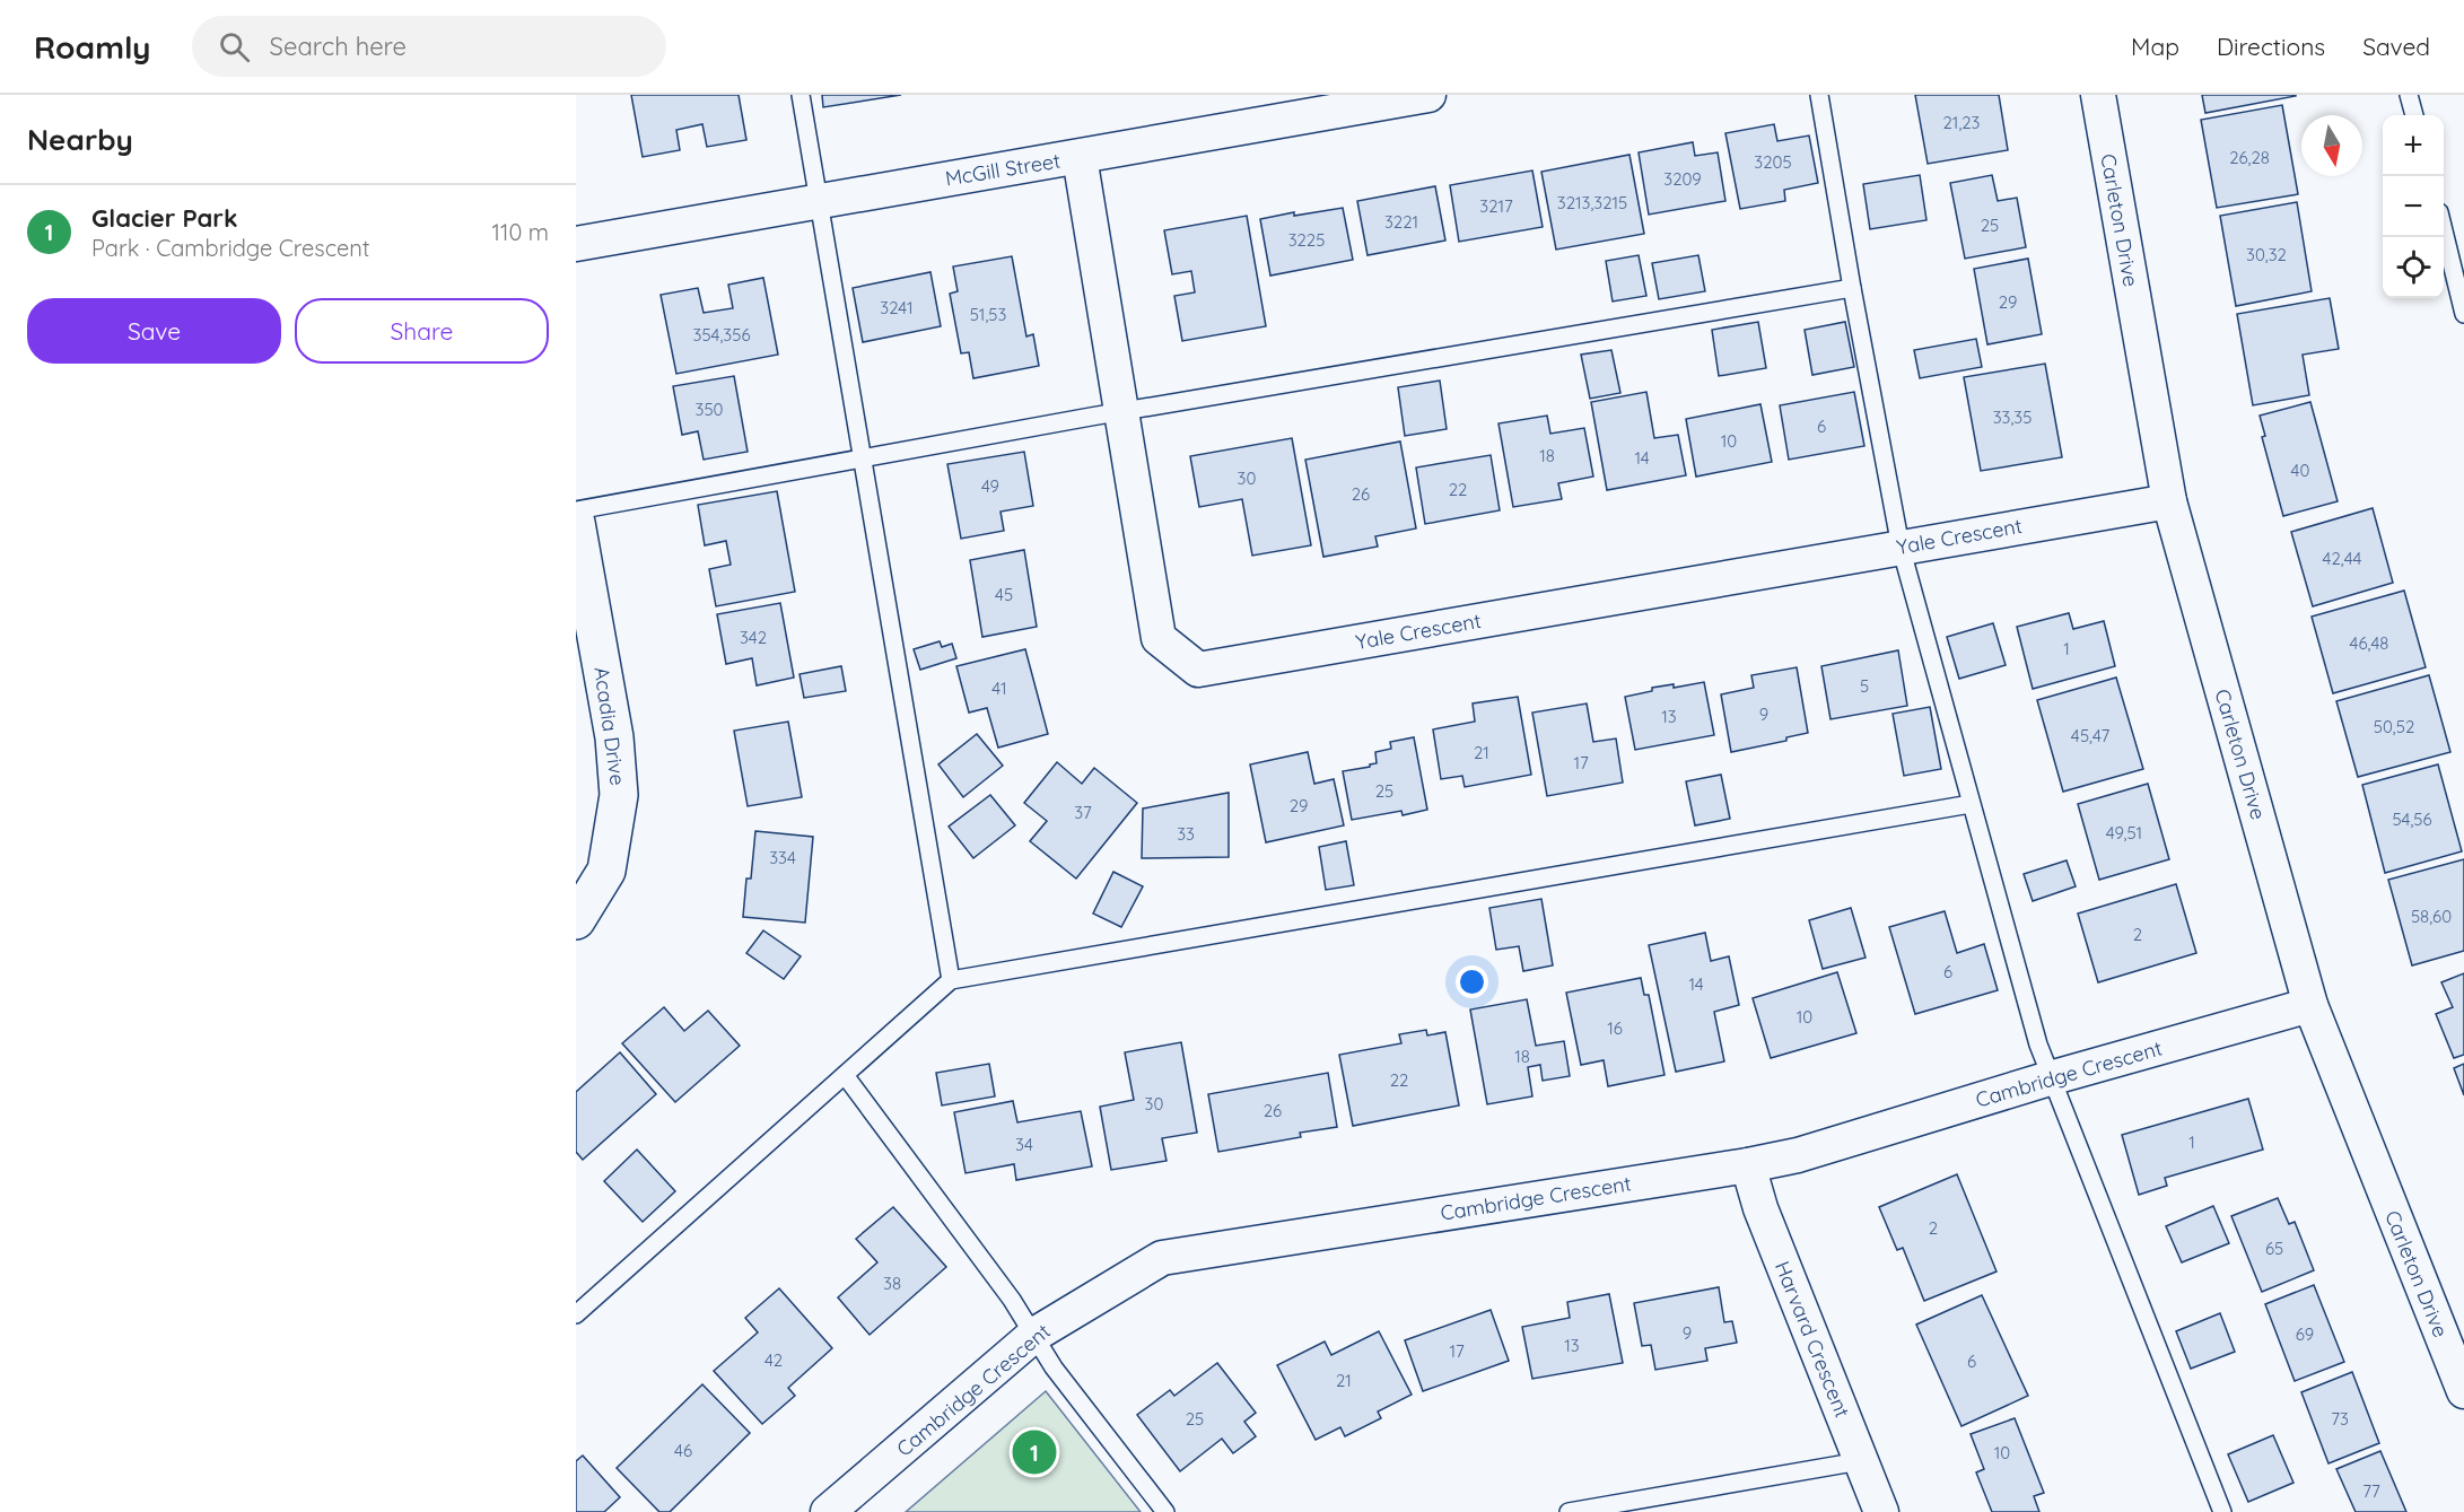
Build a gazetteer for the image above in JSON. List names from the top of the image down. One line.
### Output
{"streets":{"street":["McGill Street","Carleton Drive","Yale Crescent","Acadia Drive","Cambridge Crescent","Harvard Crescent"]},"crossings":[["McGill Street","Yale Crescent"],["Carleton Drive","Yale Crescent"],["Carleton Drive","Cambridge Crescent"],["Cambridge Crescent","Harvard Crescent"]],"house_numbers":["21,23","26,28","3205","3209","3213,3215","3217","3221","25","3225","30,32","29","3241","51,53","354,356","350","33,35","6","10","18","14","40","30","49","22","26","42,44","45","342","46,48","1","5","41","9","13","50,52","45,47","21","17","25","29","37","54,56","49,51","33","334","58,60","2","6","14","10","16","18","22","30","26","1","34","2","65","38","9","69","13","17","42","6","21","25","73","46","10","77"],"north":"bottom","page":{"header":"Roamly","search":"Search here","nav":["Map","Directions","Saved"],"heading":"Nearby","map_buttons":["+","−"],"list":[{"mark":"1","name":"Glacier Park","note":"Park · Cambridge Crescent","value":"110 m"}],"buttons":["Save","Share"],"pins":"1"}}
